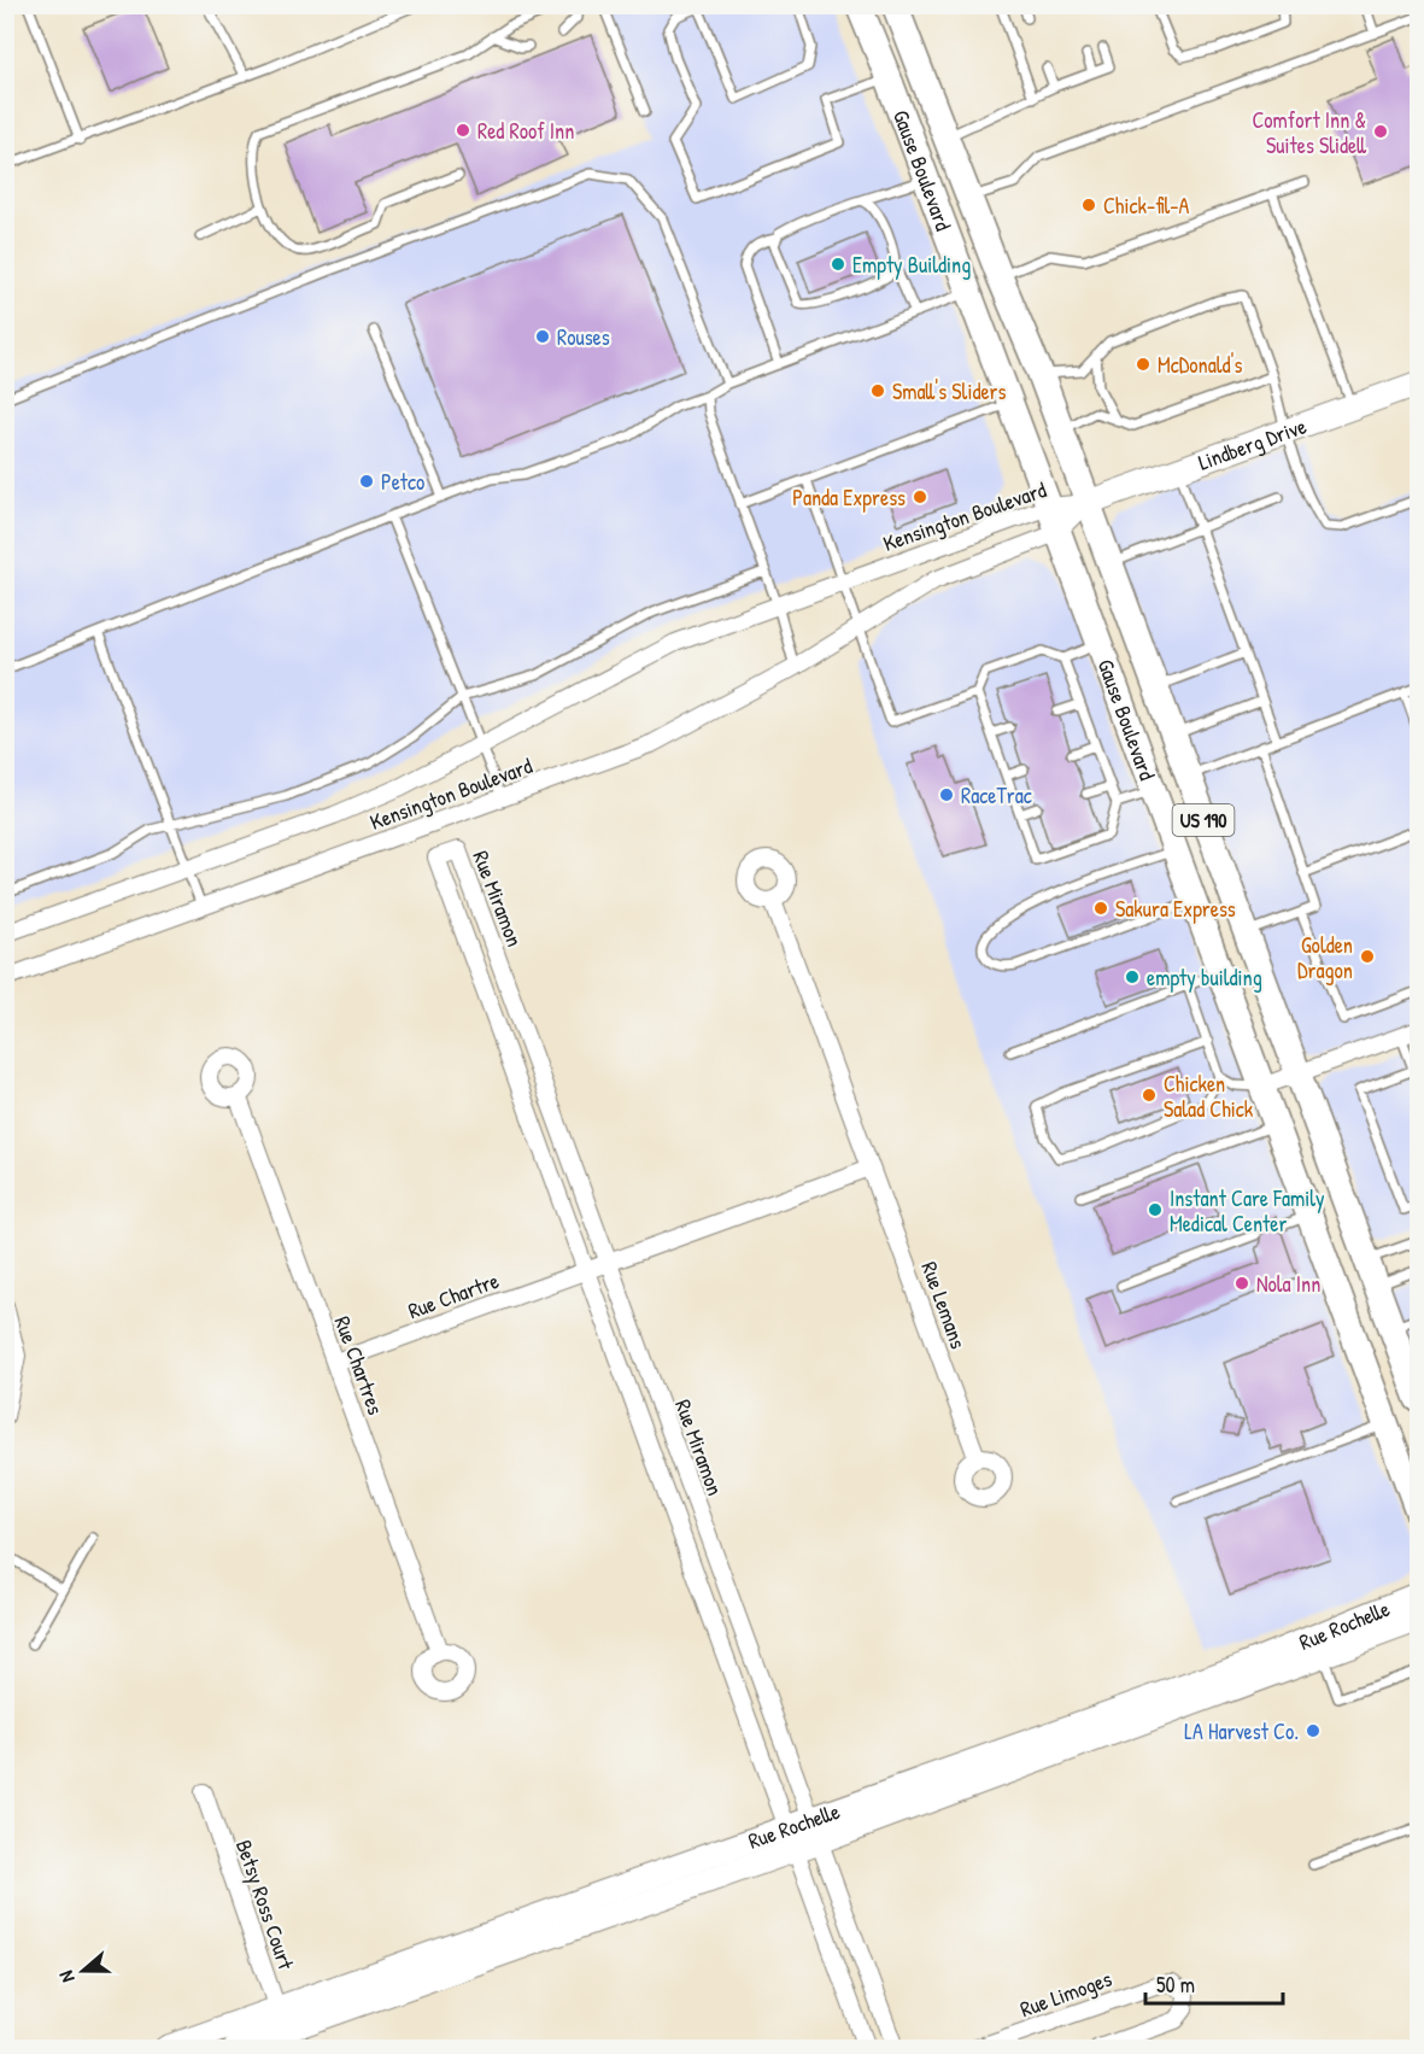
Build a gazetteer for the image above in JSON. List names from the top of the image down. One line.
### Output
{"streets":{"main road":["Gause Boulevard","US 190"],"street":["Lindberg Drive","Kensington Boulevard","Rue Miramon","Rue Chartre","Rue Lemans","Rue Chartres","Rue Rochelle","Betsy Ross Court","Rue Limoges"]},"crossings":[["Gause Boulevard","Lindberg Drive"],["Gause Boulevard","Kensington Boulevard"],["Lindberg Drive","Kensington Boulevard"],["Rue Miramon","Rue Chartre"],["Rue Miramon","Rue Rochelle"],["Rue Chartre","Rue Chartres"],["Rue Rochelle","Betsy Ross Court"]],"places":["Red Roof Inn","Comfort Inn & Suites Slidell","Chick-fil-A","Empty Building","Rouses","McDonald's","Small's Sliders","Petco","Panda Express","RaceTrac","Sakura Express","Golden Dragon","empty building","Chicken Salad Chick","Instant Care Family Medical Center","Nola Inn","LA Harvest Co."],"scale_bar":"50 m","north":"left"}
